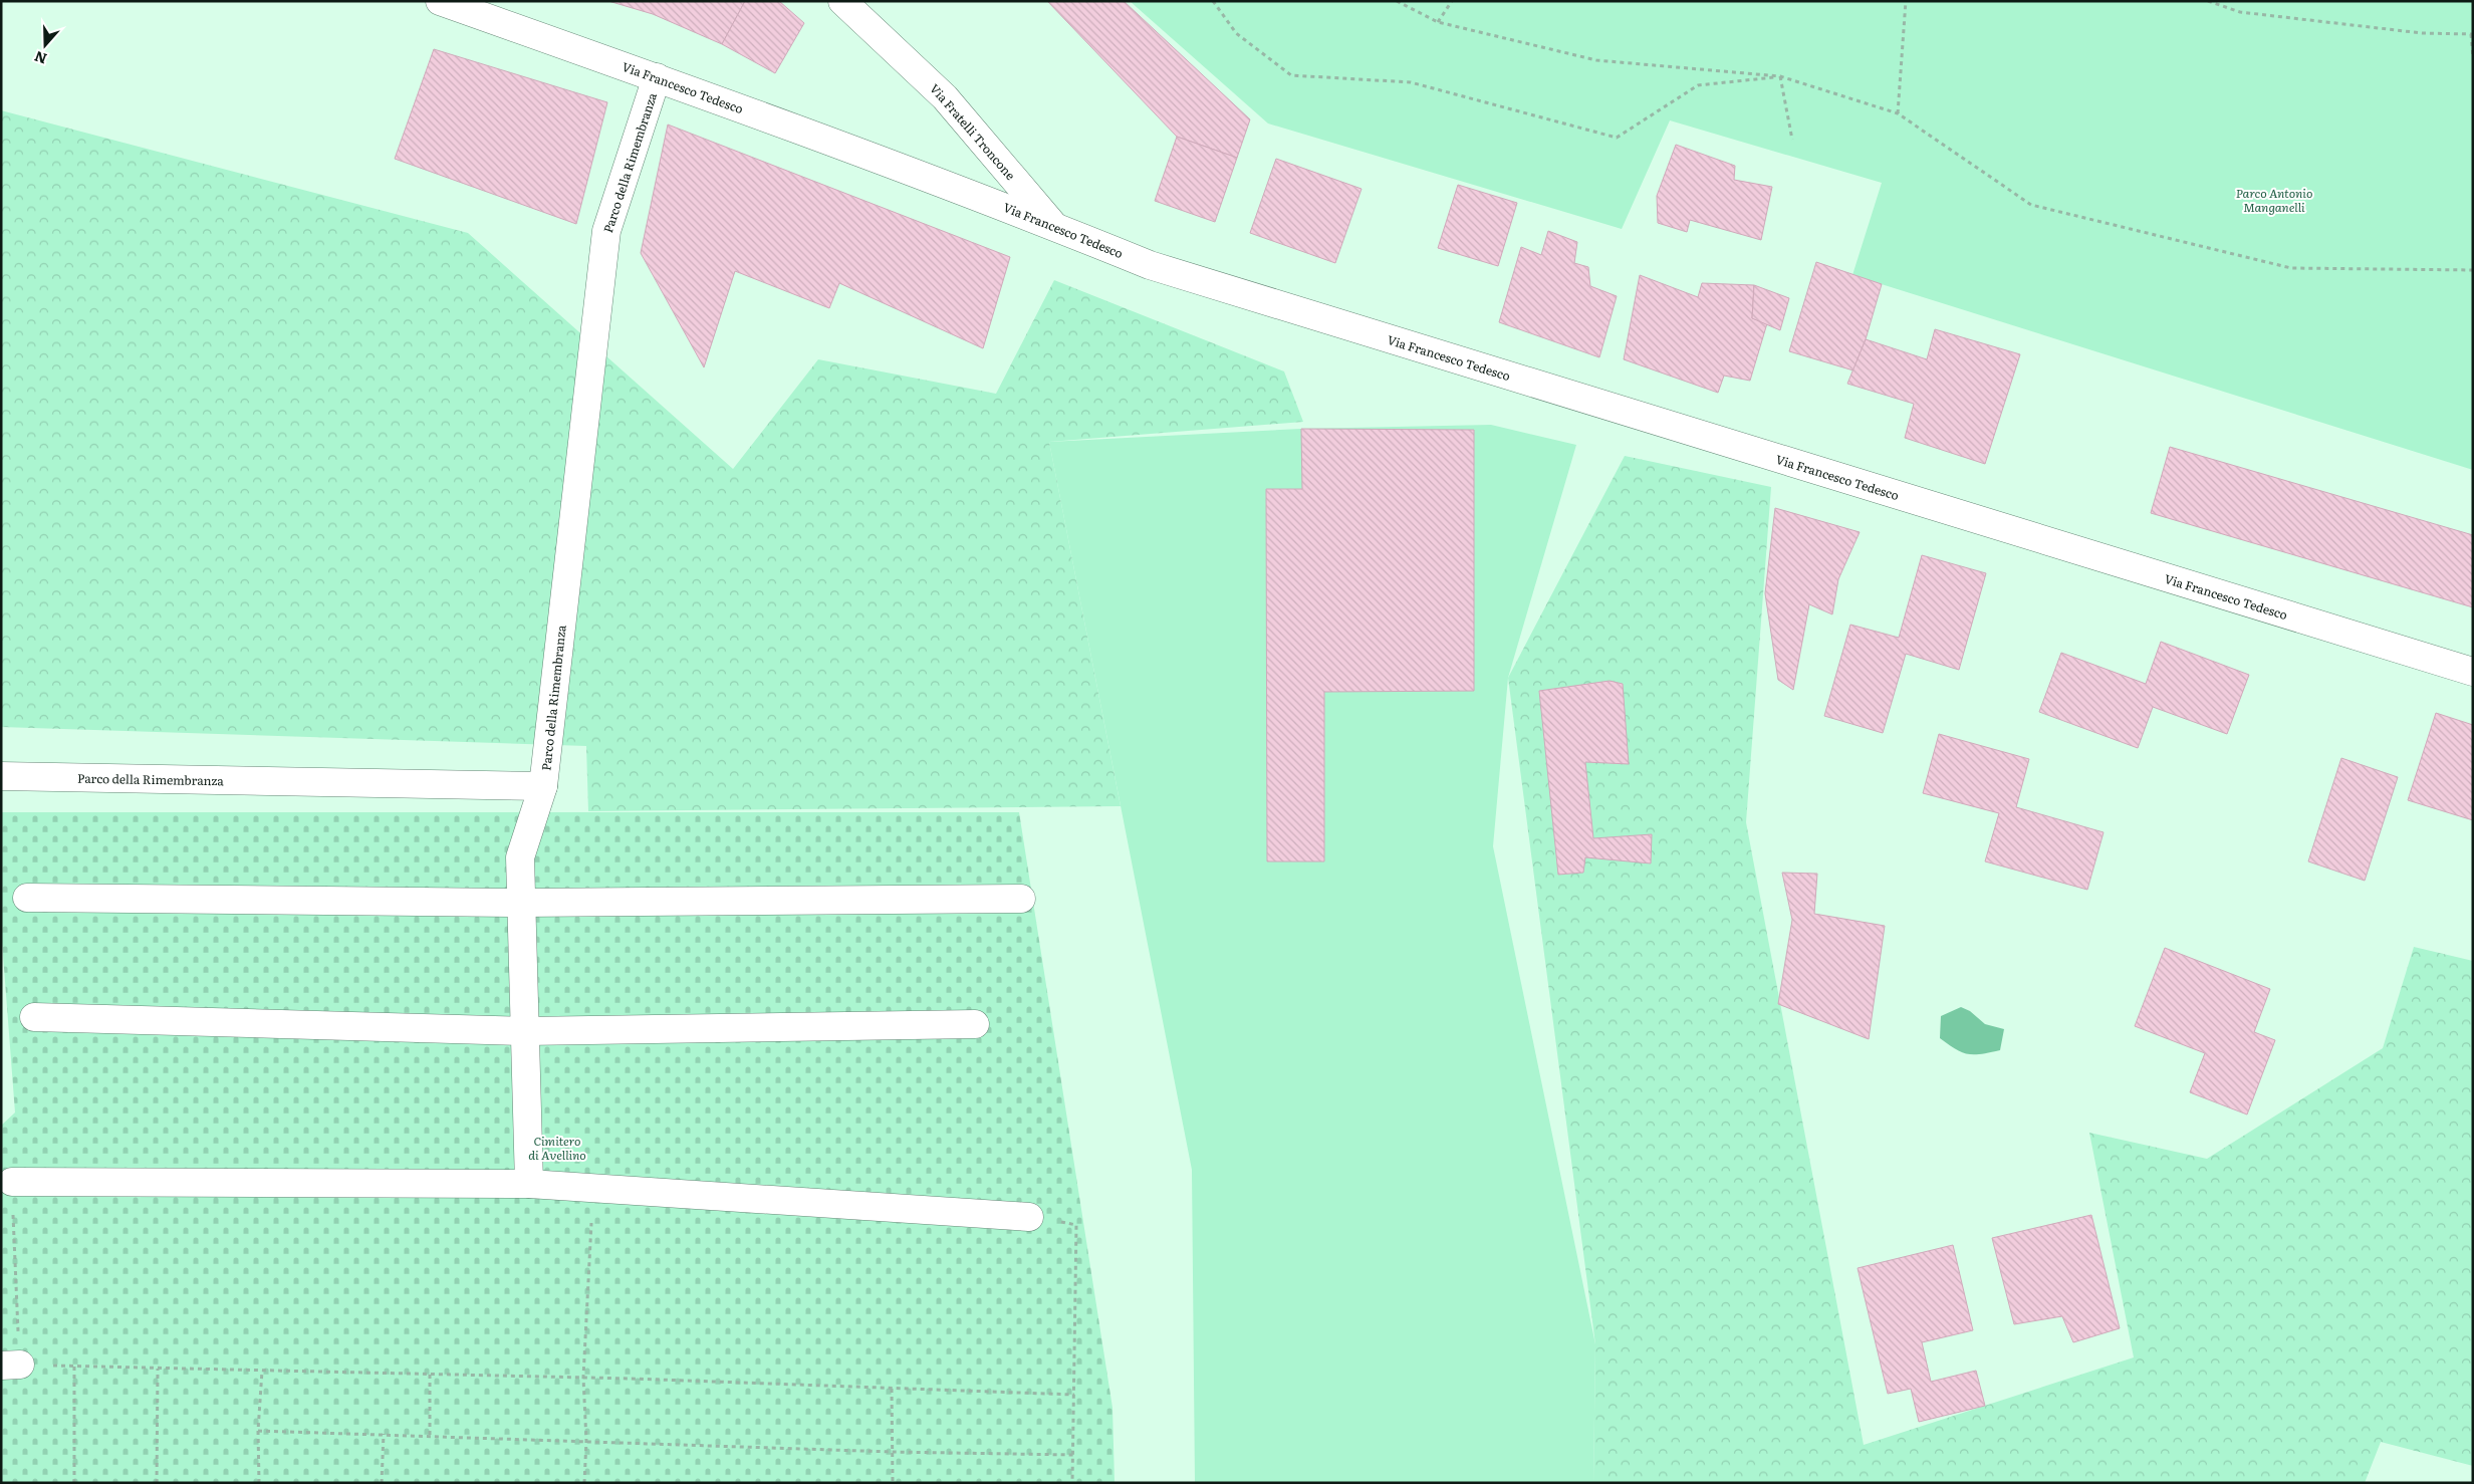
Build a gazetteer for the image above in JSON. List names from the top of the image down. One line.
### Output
{"streets":{"street":["Via Francesco Tedesco","Via Fratelli Troncone","Parco della Rimembranza"]},"crossings":[["Via Francesco Tedesco","Via Fratelli Troncone"],["Via Francesco Tedesco","Parco della Rimembranza"]],"parks":["Parco Antonio Manganelli","Cimitero di Avellino"],"north":"bottom"}
